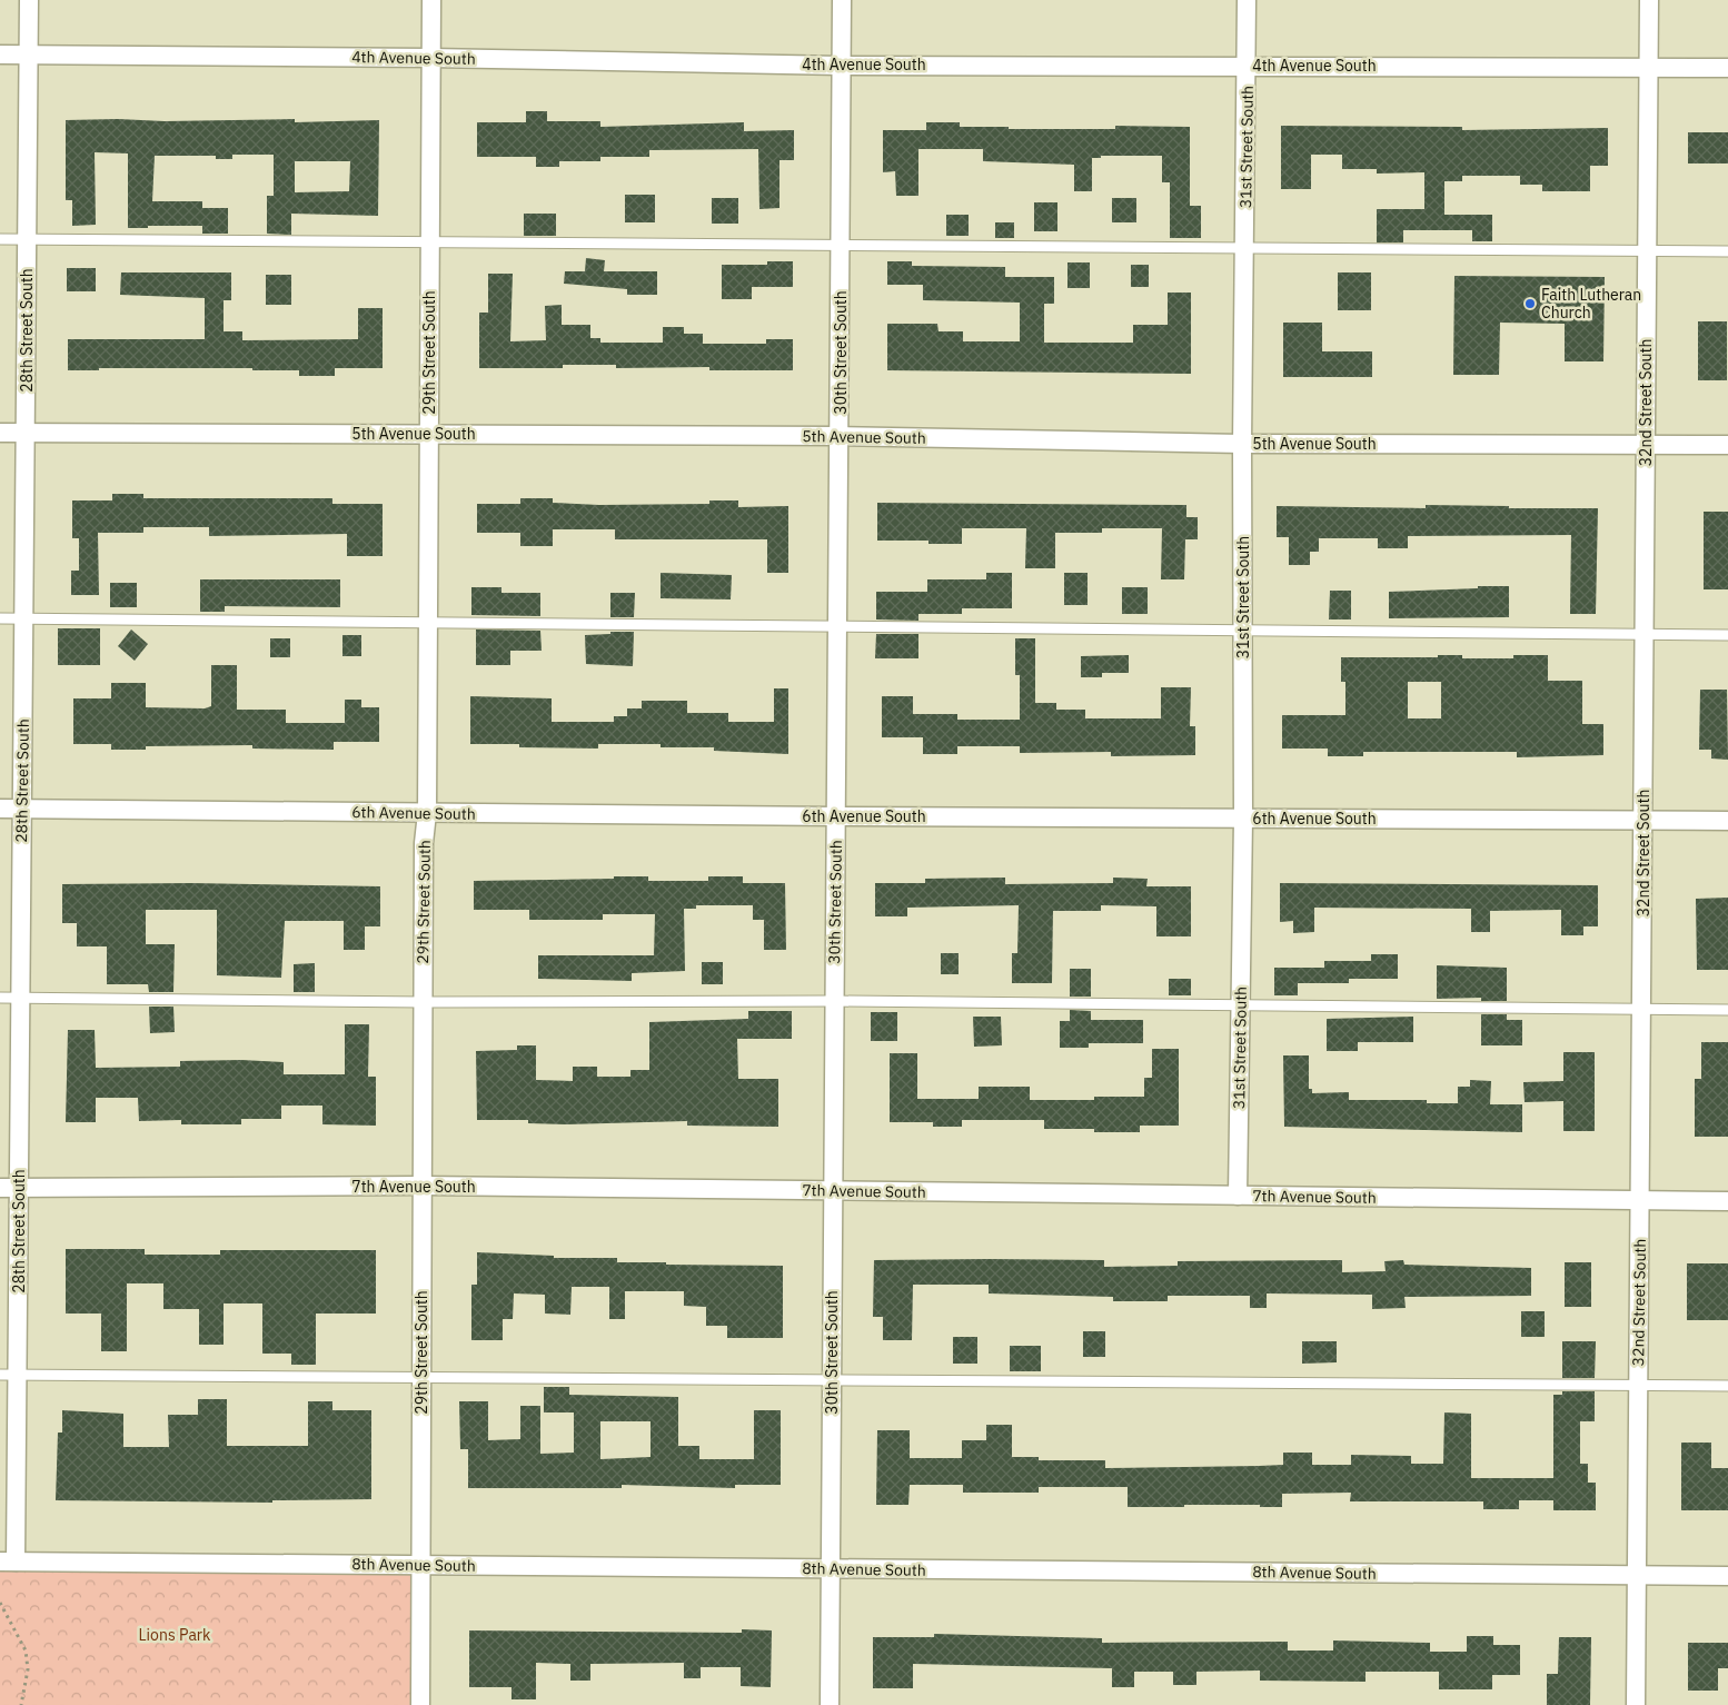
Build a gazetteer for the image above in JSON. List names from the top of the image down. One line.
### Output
{"streets":{"street":["4th Avenue South","31st Street South","28th Street South","29th Street South","30th Street South","32nd Street South","5th Avenue South","6th Avenue South","7th Avenue South","8th Avenue South"]},"crossings":[["4th Avenue South","31st Street South"],["4th Avenue South","28th Street South"],["4th Avenue South","29th Street South"],["4th Avenue South","30th Street South"],["4th Avenue South","32nd Street South"],["31st Street South","5th Avenue South"],["31st Street South","6th Avenue South"],["31st Street South","7th Avenue South"],["28th Street South","5th Avenue South"],["28th Street South","6th Avenue South"],["28th Street South","7th Avenue South"],["28th Street South","8th Avenue South"],["29th Street South","5th Avenue South"],["29th Street South","6th Avenue South"],["29th Street South","7th Avenue South"],["29th Street South","8th Avenue South"],["30th Street South","5th Avenue South"],["30th Street South","6th Avenue South"],["30th Street South","7th Avenue South"],["30th Street South","8th Avenue South"],["32nd Street South","5th Avenue South"],["32nd Street South","6th Avenue South"],["32nd Street South","7th Avenue South"],["32nd Street South","8th Avenue South"]],"parks":["Lions Park"],"places":["Faith Lutheran Church"]}
